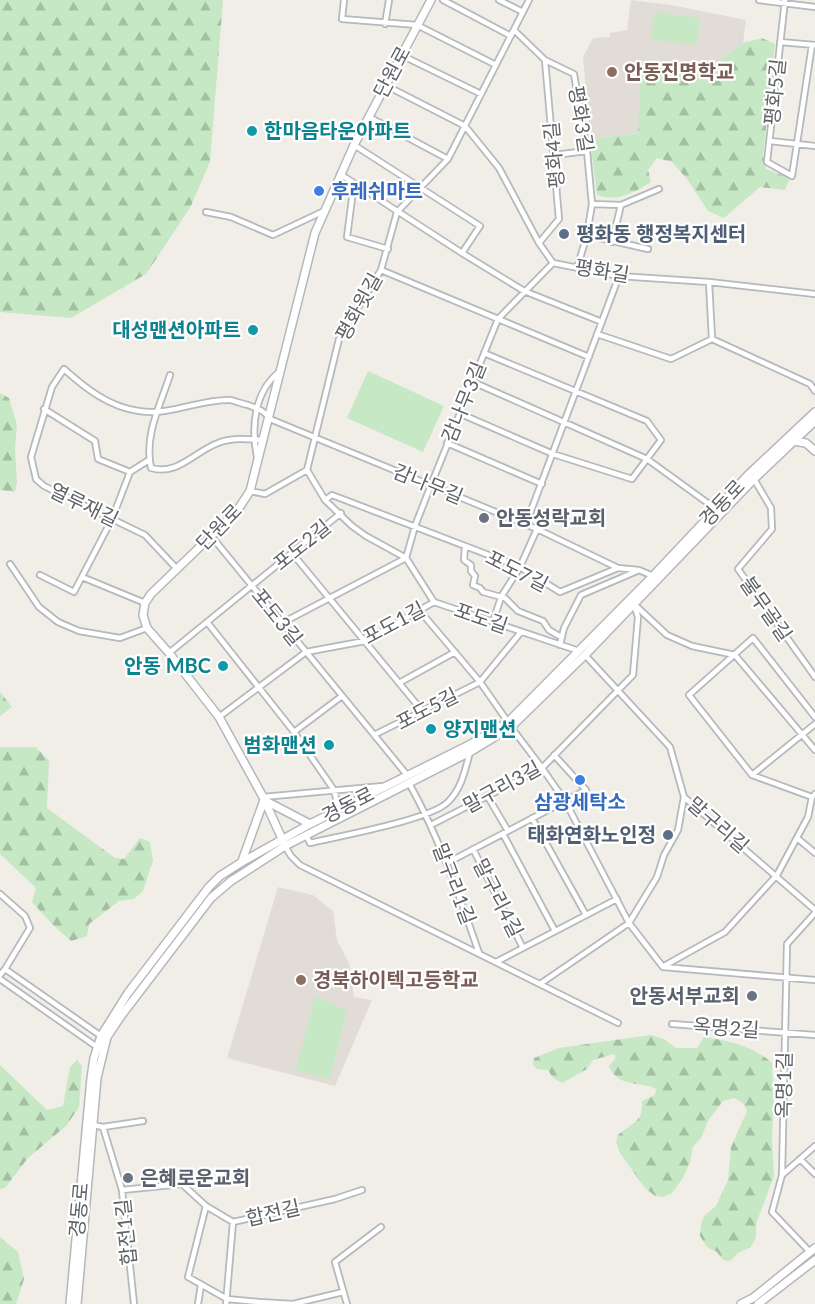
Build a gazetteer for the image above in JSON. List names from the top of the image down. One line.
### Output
{"streets":{"street":["단원로","평화5길","평화3길","평화4길","평화길","평화윗길","감나무3길","감나무길","경동로","열루재길","포도2길","포도7길","불무골길","포도3길","포도길","포도1길","포도5길","말구리3길","말구리길","말구리1길","말구리4길","옥명2길","옥명1길","합전길","합전1길"]},"crossings":[["단원로","감나무길"],["단원로","열루재길"],["단원로","포도3길"],["평화3길","평화4길"],["평화3길","평화길"],["평화3길","평화윗길"],["평화4길","평화길"],["평화길","평화윗길"],["평화길","감나무3길"],["평화윗길","감나무길"],["감나무3길","감나무길"],["감나무길","경동로"],["감나무길","포도7길"],["경동로","불무골길"],["경동로","포도3길"],["경동로","포도길"],["경동로","말구리3길"],["경동로","말구리길"],["경동로","말구리1길"],["포도2길","포도3길"],["포도2길","포도길"],["포도7길","포도길"],["포도3길","포도1길"],["포도3길","포도5길"],["포도3길","말구리1길"],["포도길","포도1길"],["포도길","포도5길"],["포도길","말구리길"],["말구리3길","말구리길"],["말구리3길","말구리1길"],["말구리3길","말구리4길"],["말구리길","옥명1길"],["말구리1길","말구리4길"],["옥명2길","옥명1길"],["합전길","합전1길"]],"places":["안동진명학교","한마음타운아파트","후레쉬마트","평화동 행정복지센터","대성맨션아파트","안동성락교회","안동 MBC","양지맨션","범화맨션","삼광세탁소","태화연화노인정","경북하이텍고등학교","안동서부교회","은혜로운교회"]}
